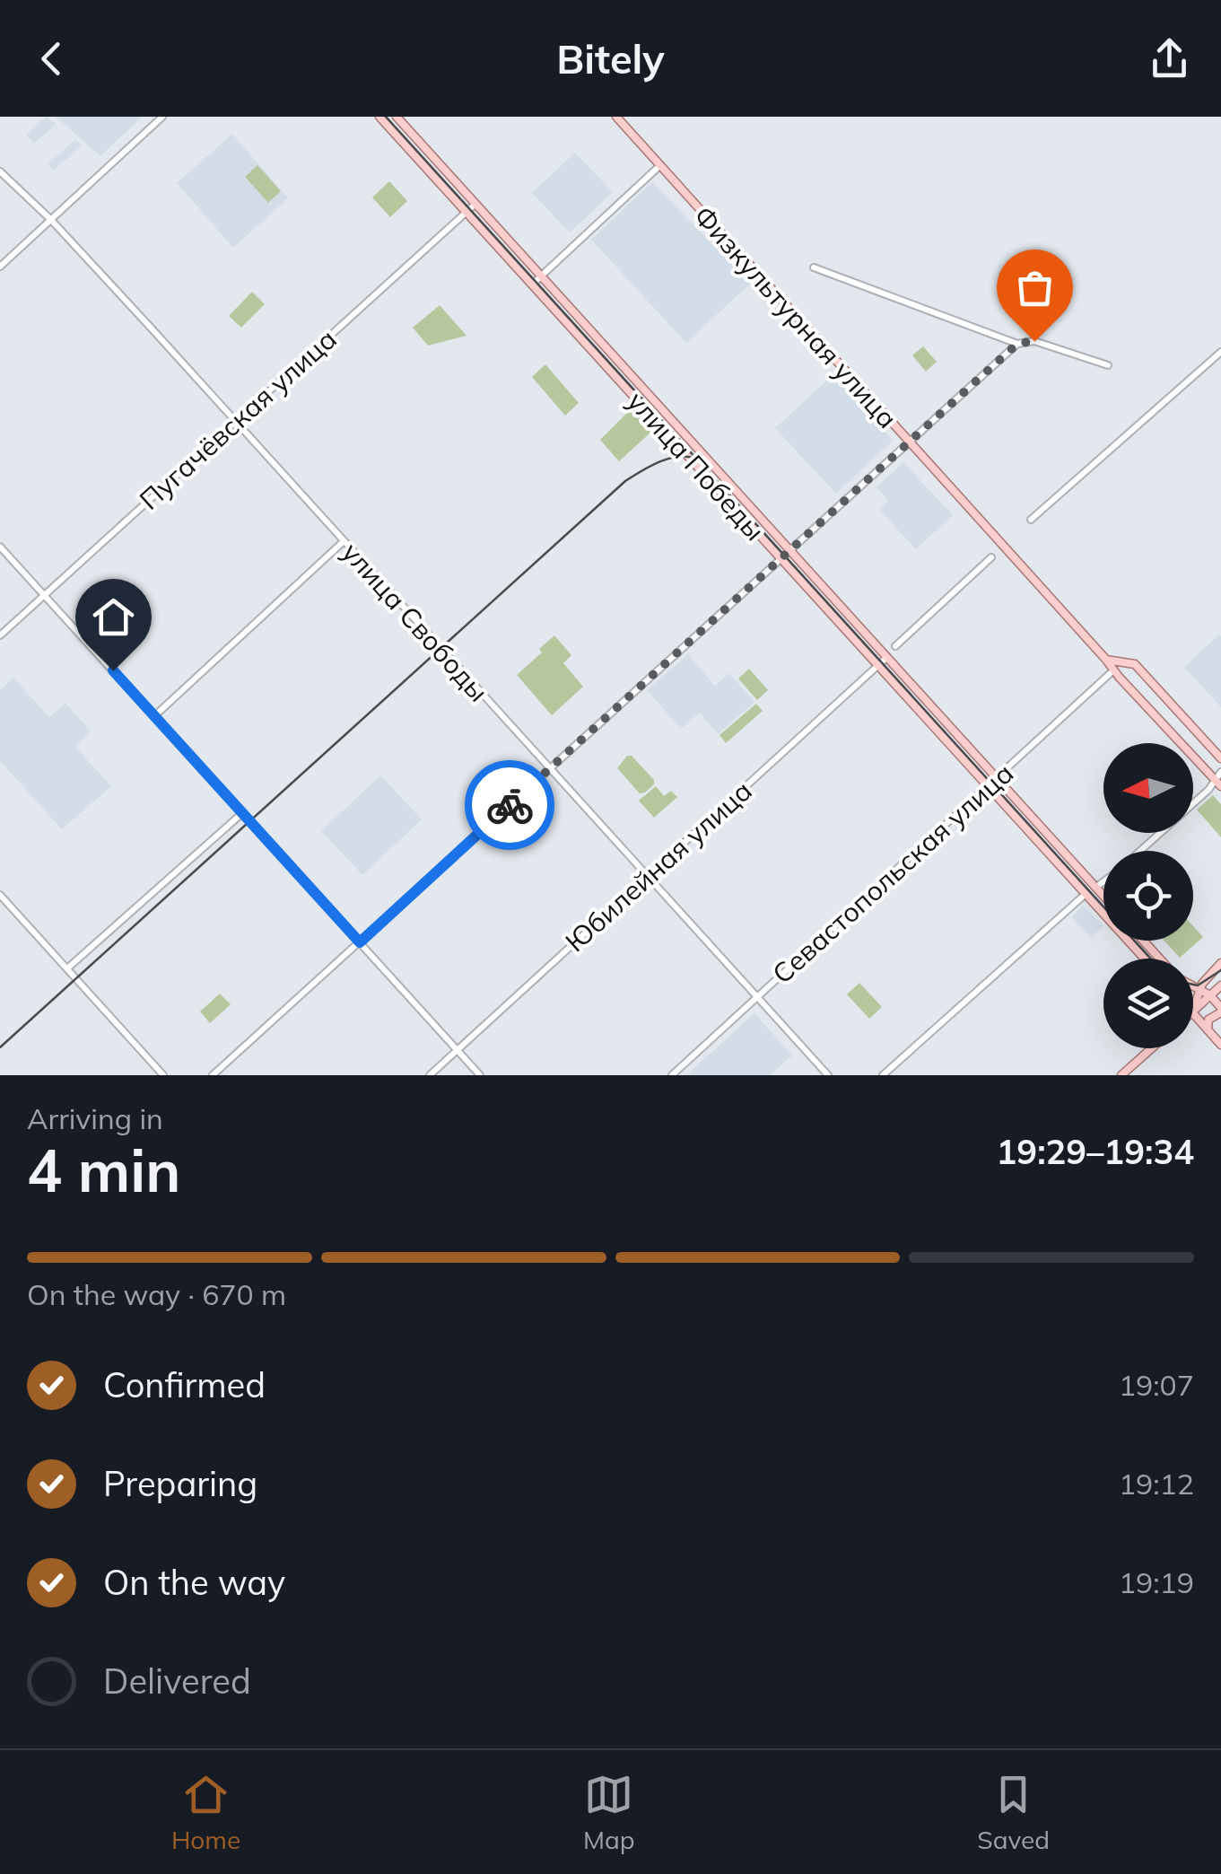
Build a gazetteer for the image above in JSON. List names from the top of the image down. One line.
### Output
{"streets":{"main road":["Физкультурная улица","улица Победы"],"street":["Пугачёвская улица","улица Свободы","Юбилейная улица","Севастопольская улица"]},"crossings":[["Физкультурная улица","Севастопольская улица"],["Пугачёвская улица","улица Победы"],["Пугачёвская улица","улица Свободы"],["улица Победы","Юбилейная улица"],["улица Победы","Севастопольская улица"],["улица Свободы","Юбилейная улица"],["улица Свободы","Севастопольская улица"]],"north":"left","page":{"header":"Bitely","heading":["4 min","Arriving in","19:29–19:34"],"bar":"On the way · 670 m","list":[["Confirmed","19:07"],["Preparing","19:12"],["On the way","19:19"],"Delivered"],"tabs":["Home","Map","Saved"]}}
